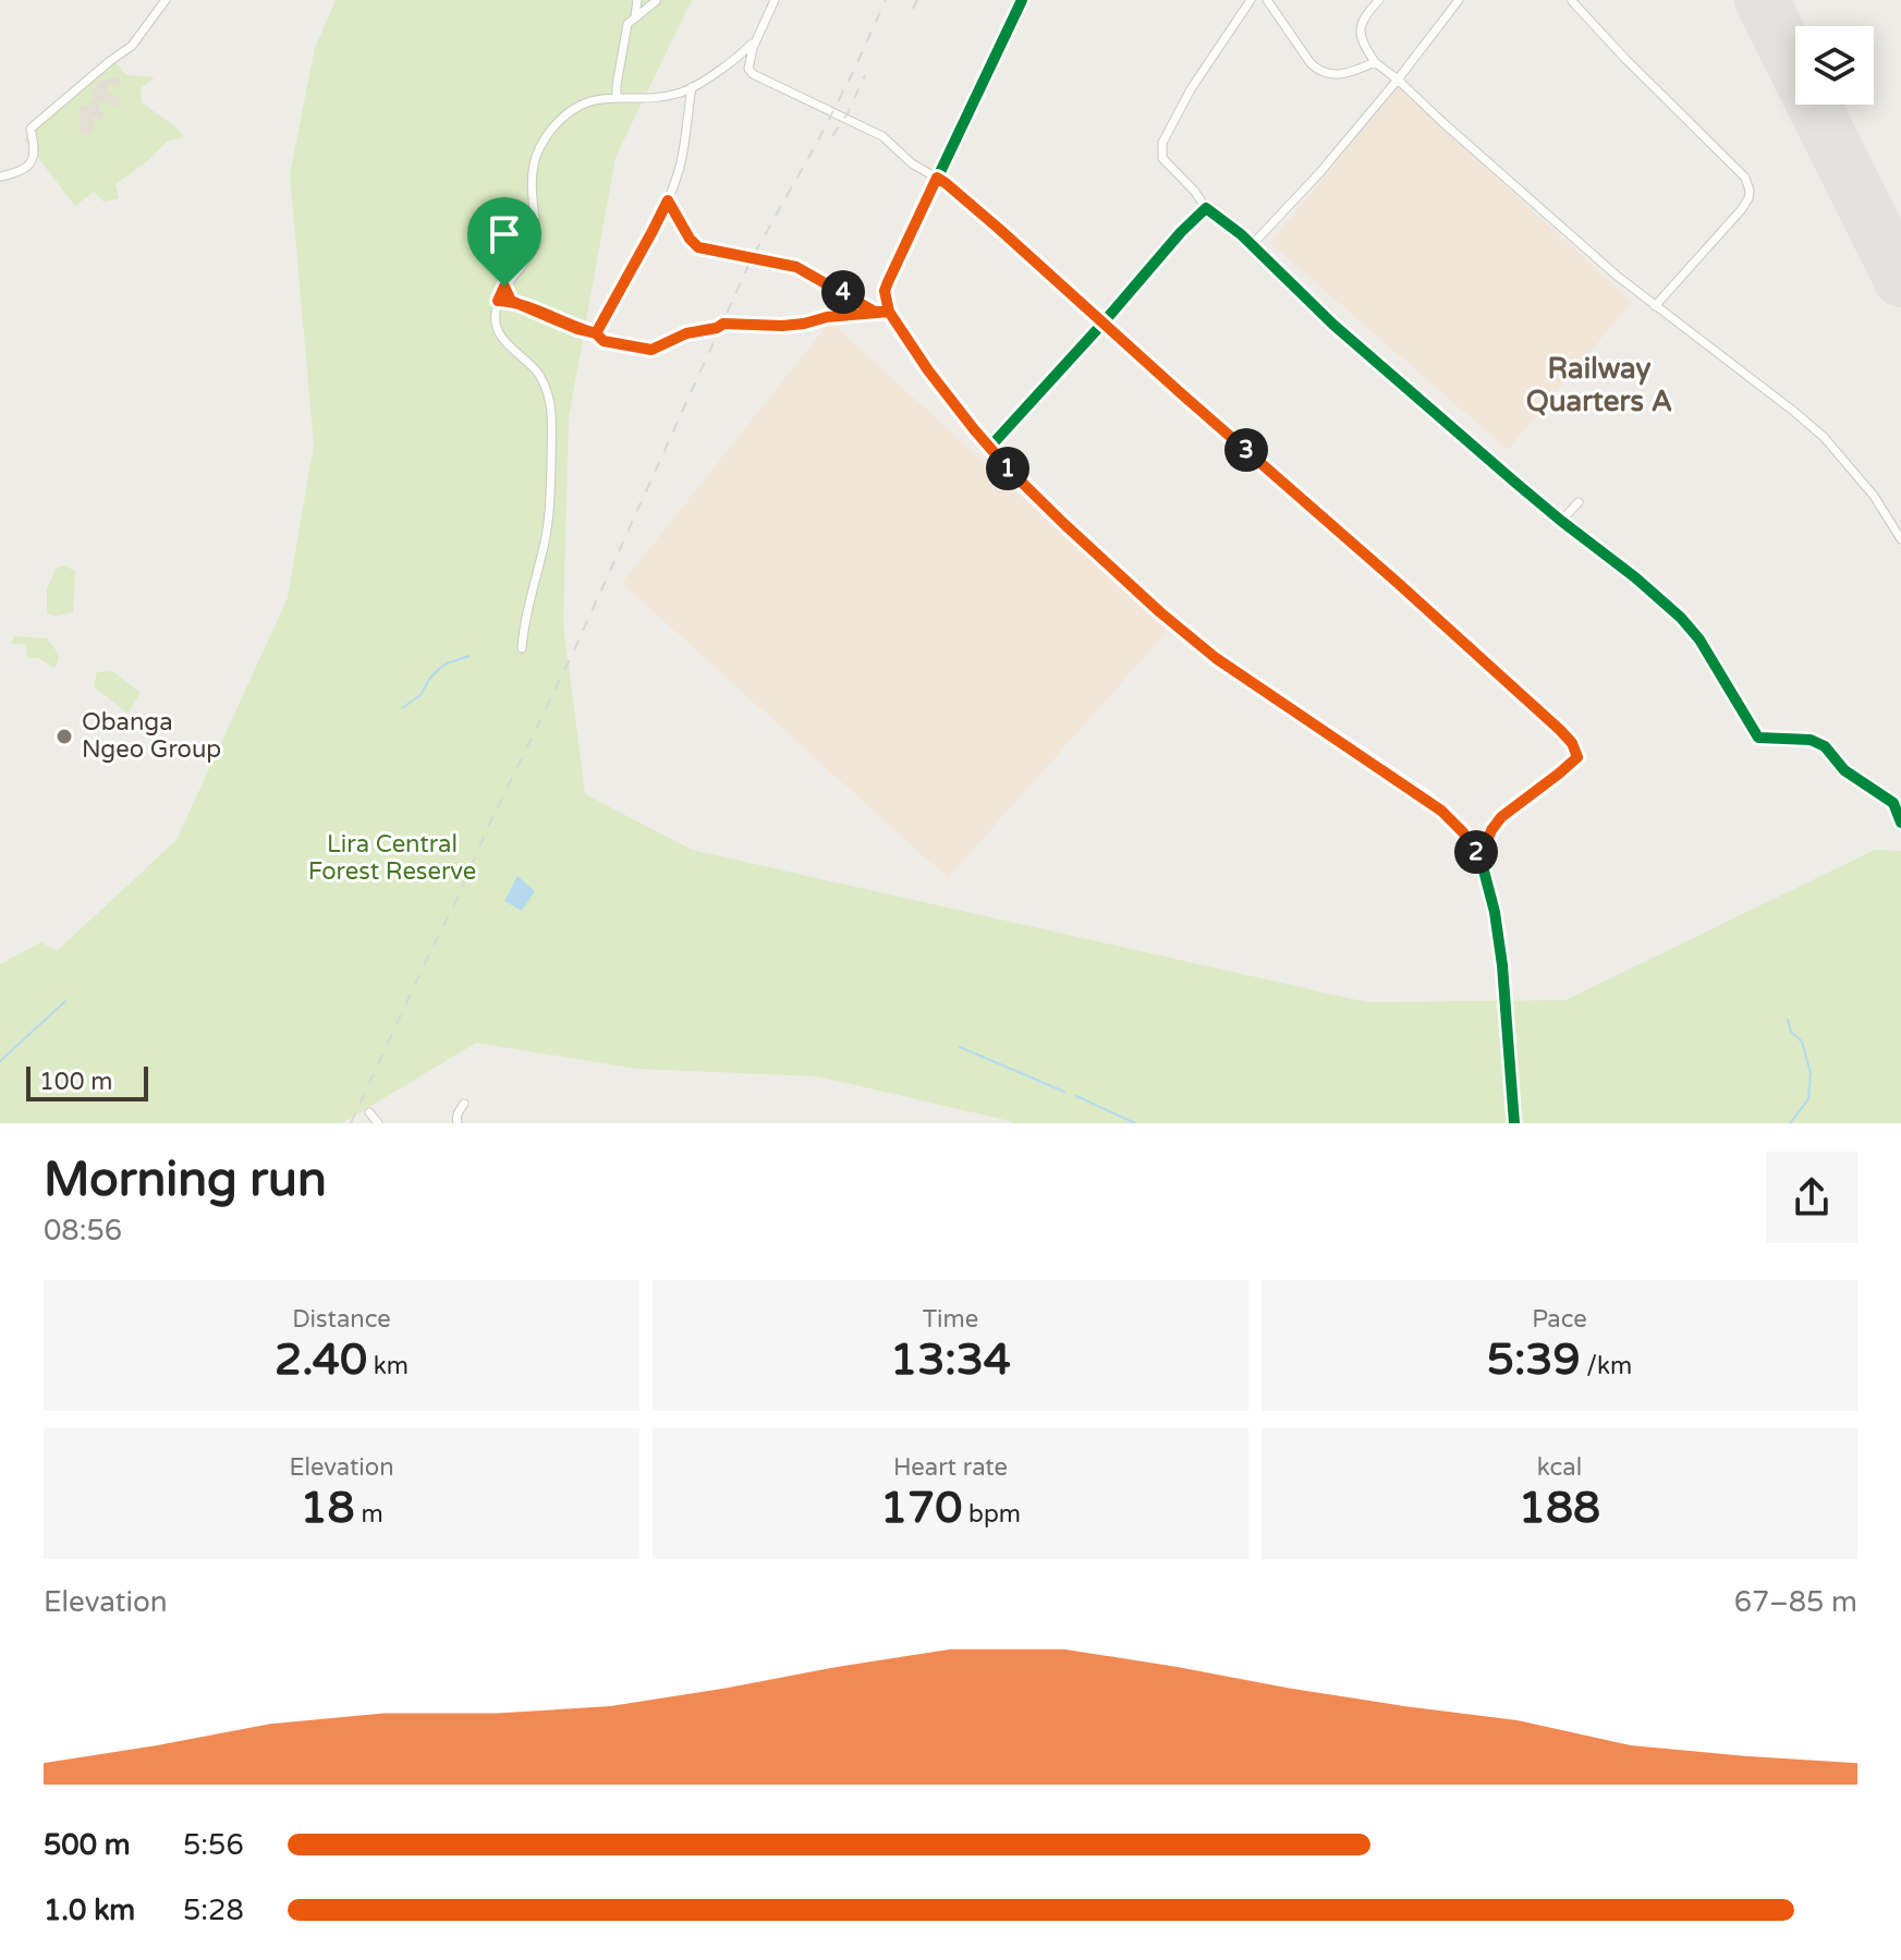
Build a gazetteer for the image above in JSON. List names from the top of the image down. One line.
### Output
{"districts":["Railway Quarters A"],"parks":["Lira Central Forest Reserve"],"places":["Obanga Ngeo Group"],"scale_bar":"100 m","page":{"pins":["4","3","1","2"],"scale":"100 m","heading":["Morning run","08:56"],"stats":[["Distance","2.40 km"],["Time","13:34"],["Pace","5:39 /km"],["Elevation","18 m"],["Heart rate","170 bpm"],["kcal","188"]],"chart":["Elevation","67–85 m"],"list":[{"name":"500 m","note":"5:56"},{"name":"1.0 km","note":"5:28"}]}}
